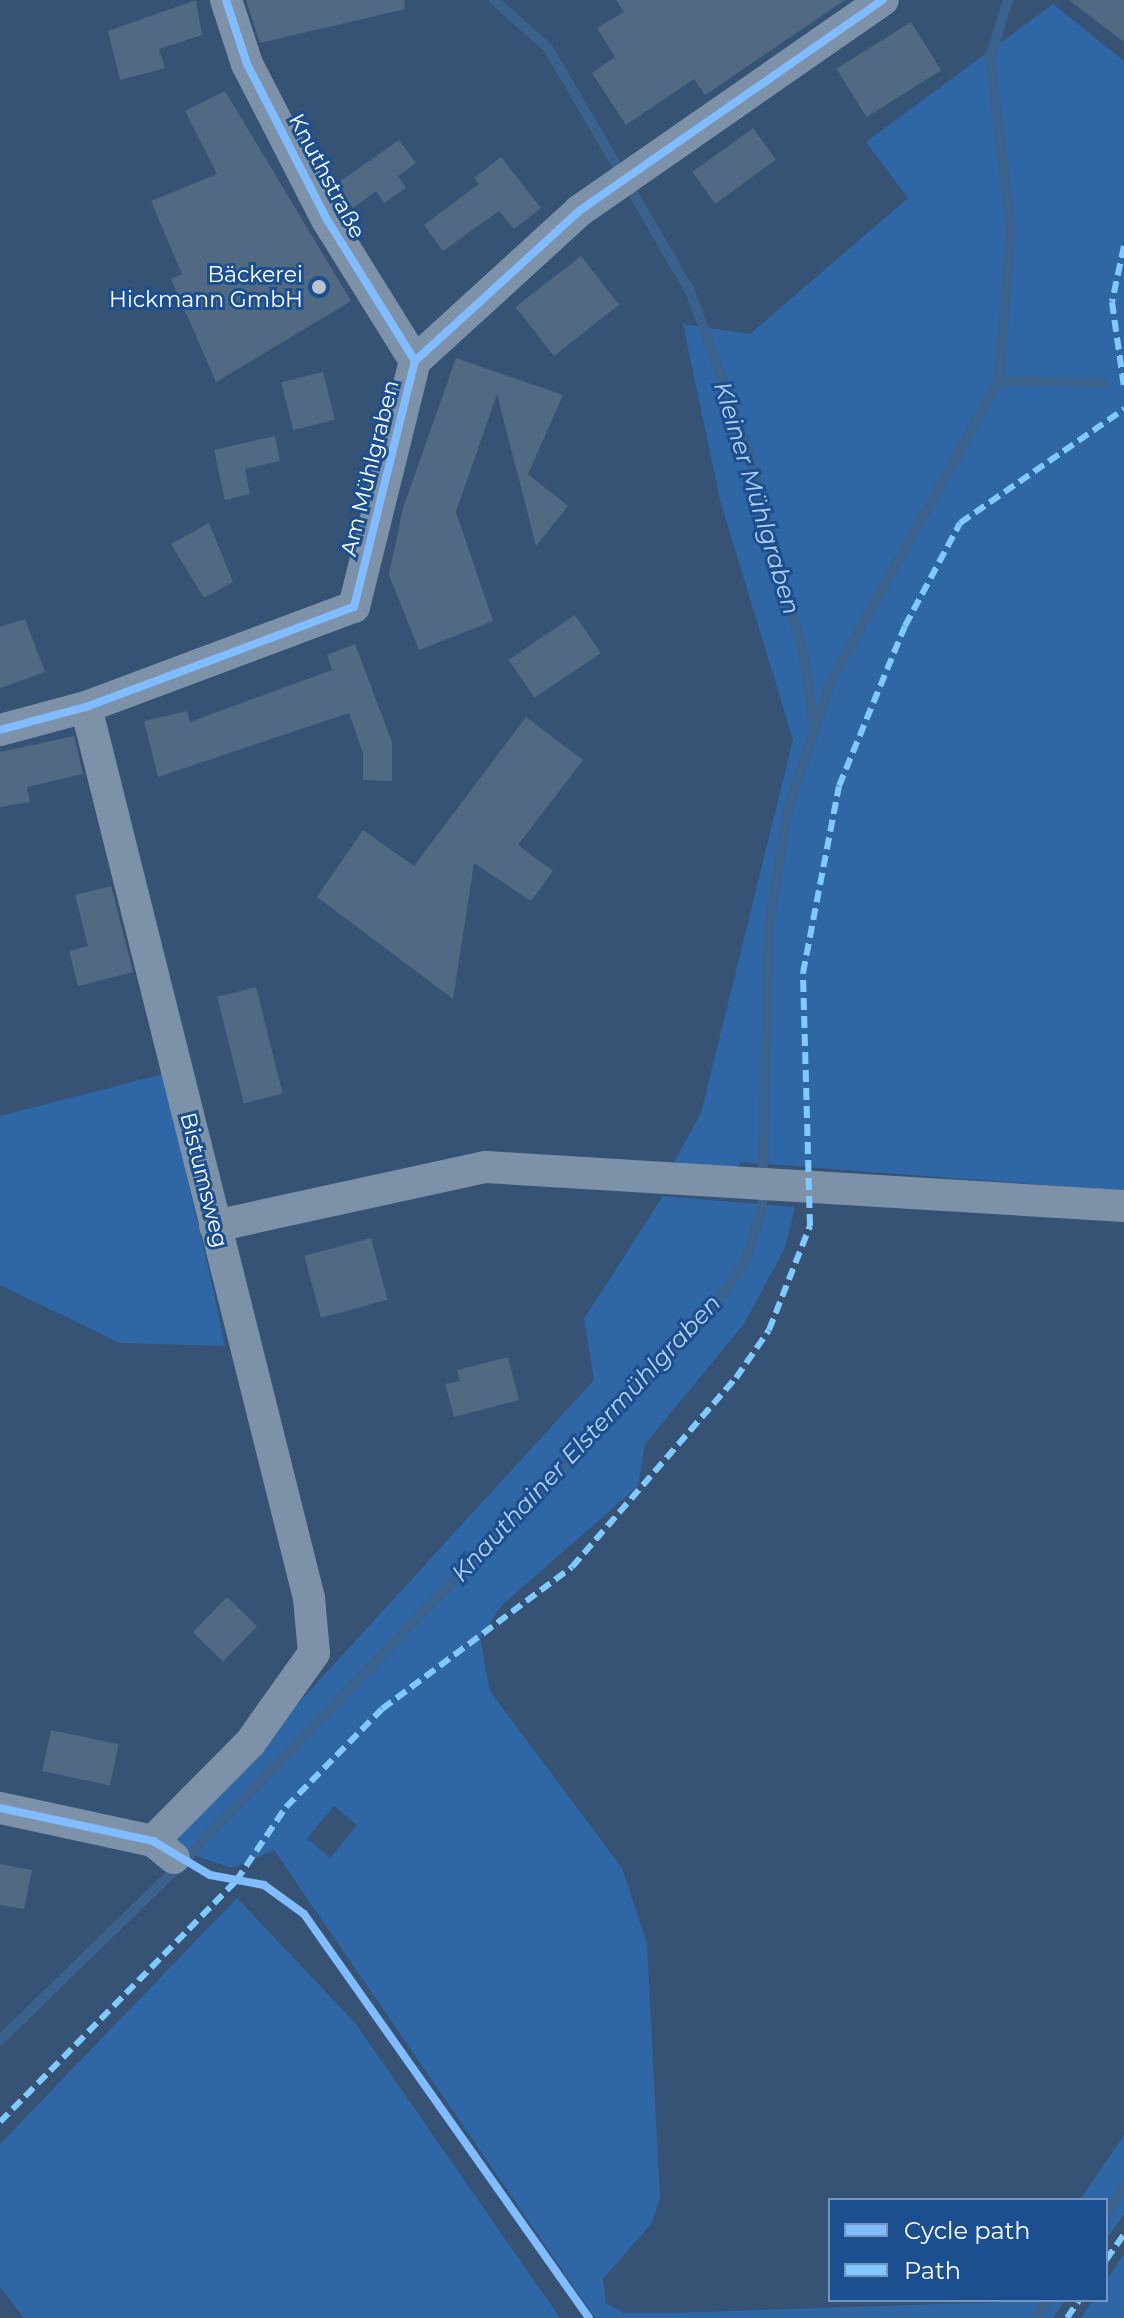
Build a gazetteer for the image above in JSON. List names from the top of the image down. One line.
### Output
{"streets":{"street":["Knuthstraße","Am Mühlgraben","Bistumsweg"]},"crossings":[["Knuthstraße","Am Mühlgraben"],["Am Mühlgraben","Bistumsweg"]],"water":["Kleiner Mühlgraben","Knauthainer Elstermühlgraben"],"places":["Bäckerei Hickmann GmbH"],"legend":["Cycle path","Path"]}
